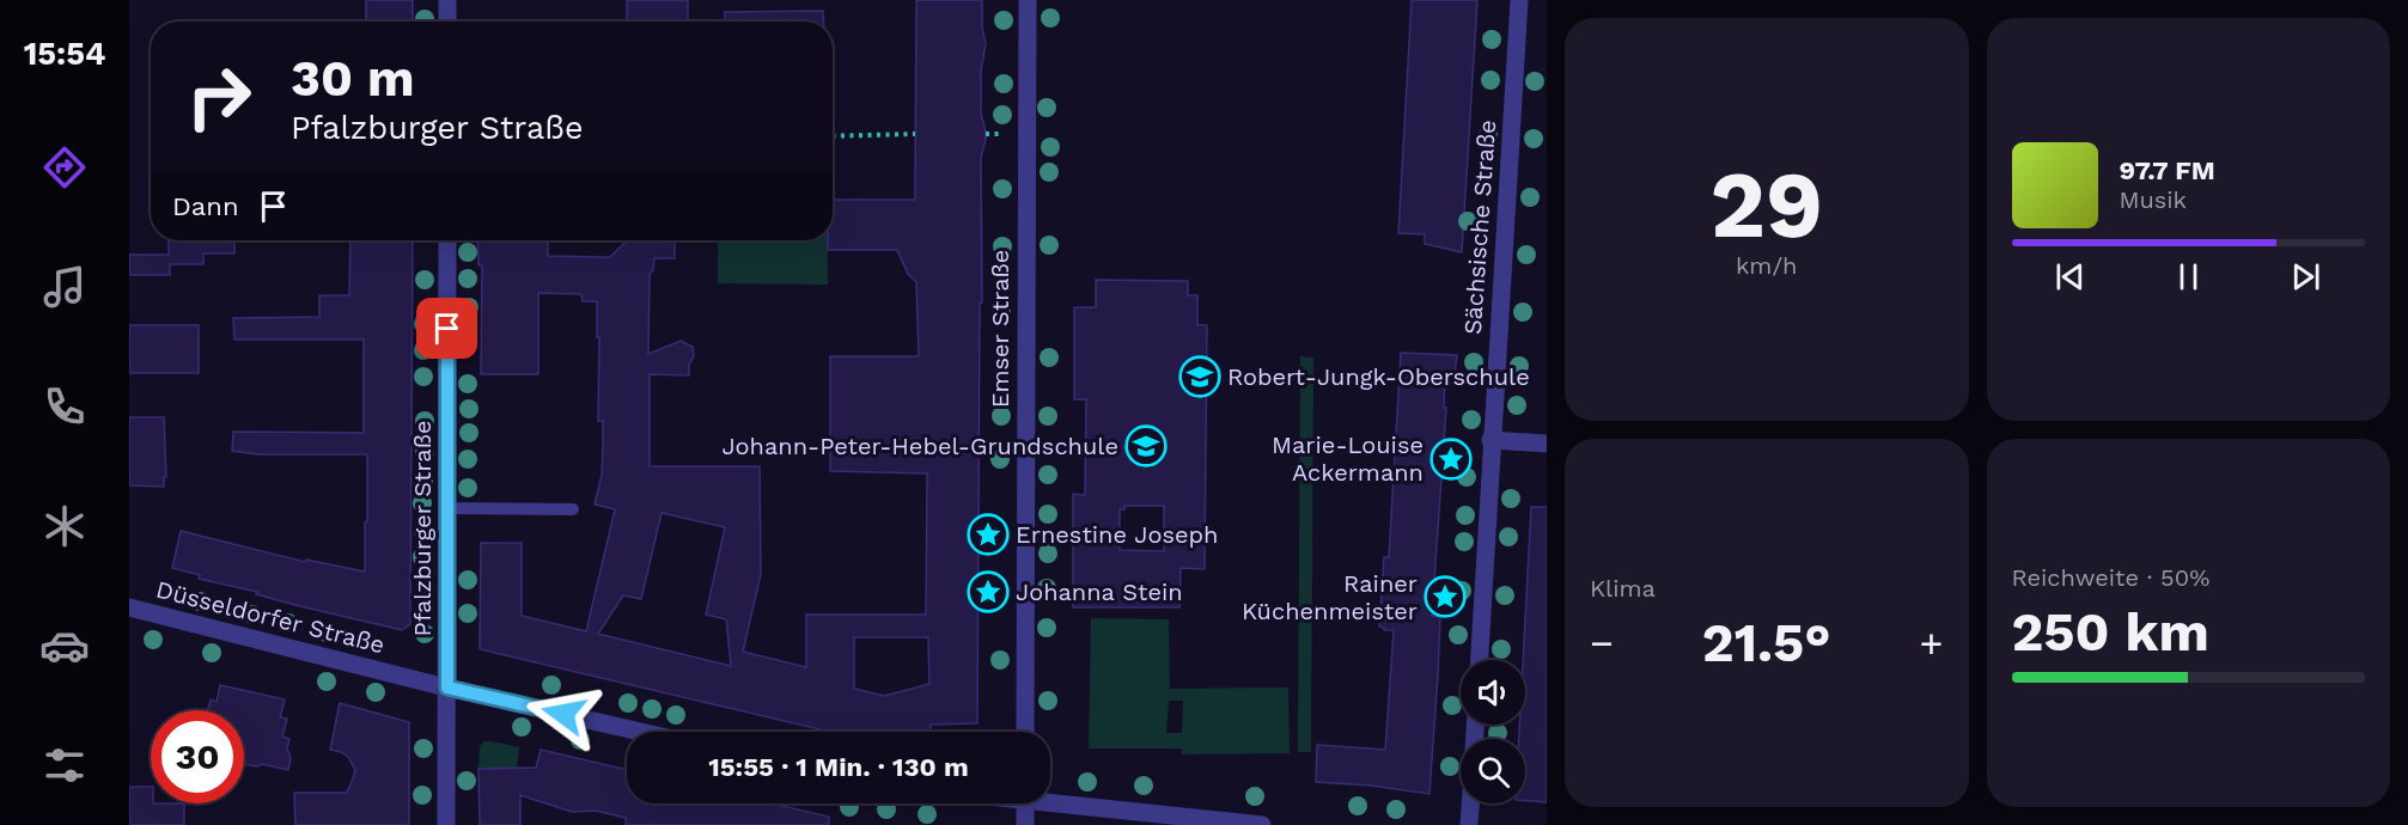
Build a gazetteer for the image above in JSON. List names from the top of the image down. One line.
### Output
{"streets":{"street":["Sächsische Straße","Emser Straße","Pfalzburger Straße","Düsseldorfer Straße"]},"crossings":[["Pfalzburger Straße","Düsseldorfer Straße"]],"places":{"school or university":["Robert-Jungk-Oberschule","Johann-Peter-Hebel-Grundschule"],"place":["Marie-Louise Ackermann","Ernestine Joseph","Johanna Stein","Rainer Küchenmeister"]},"page":{"tabs":"15:54","tile":[["29","km/h"],"Klima",["Reichweite · 50%","250 km"]],"turn":["30 m","Pfalzburger Straße"],"song":["97.7 FM","Musik"],"then":"Dann","heat":["−","21.5°","+"],"limit":"30","trip":"15:55 · 1 Min. · 130 m"}}
